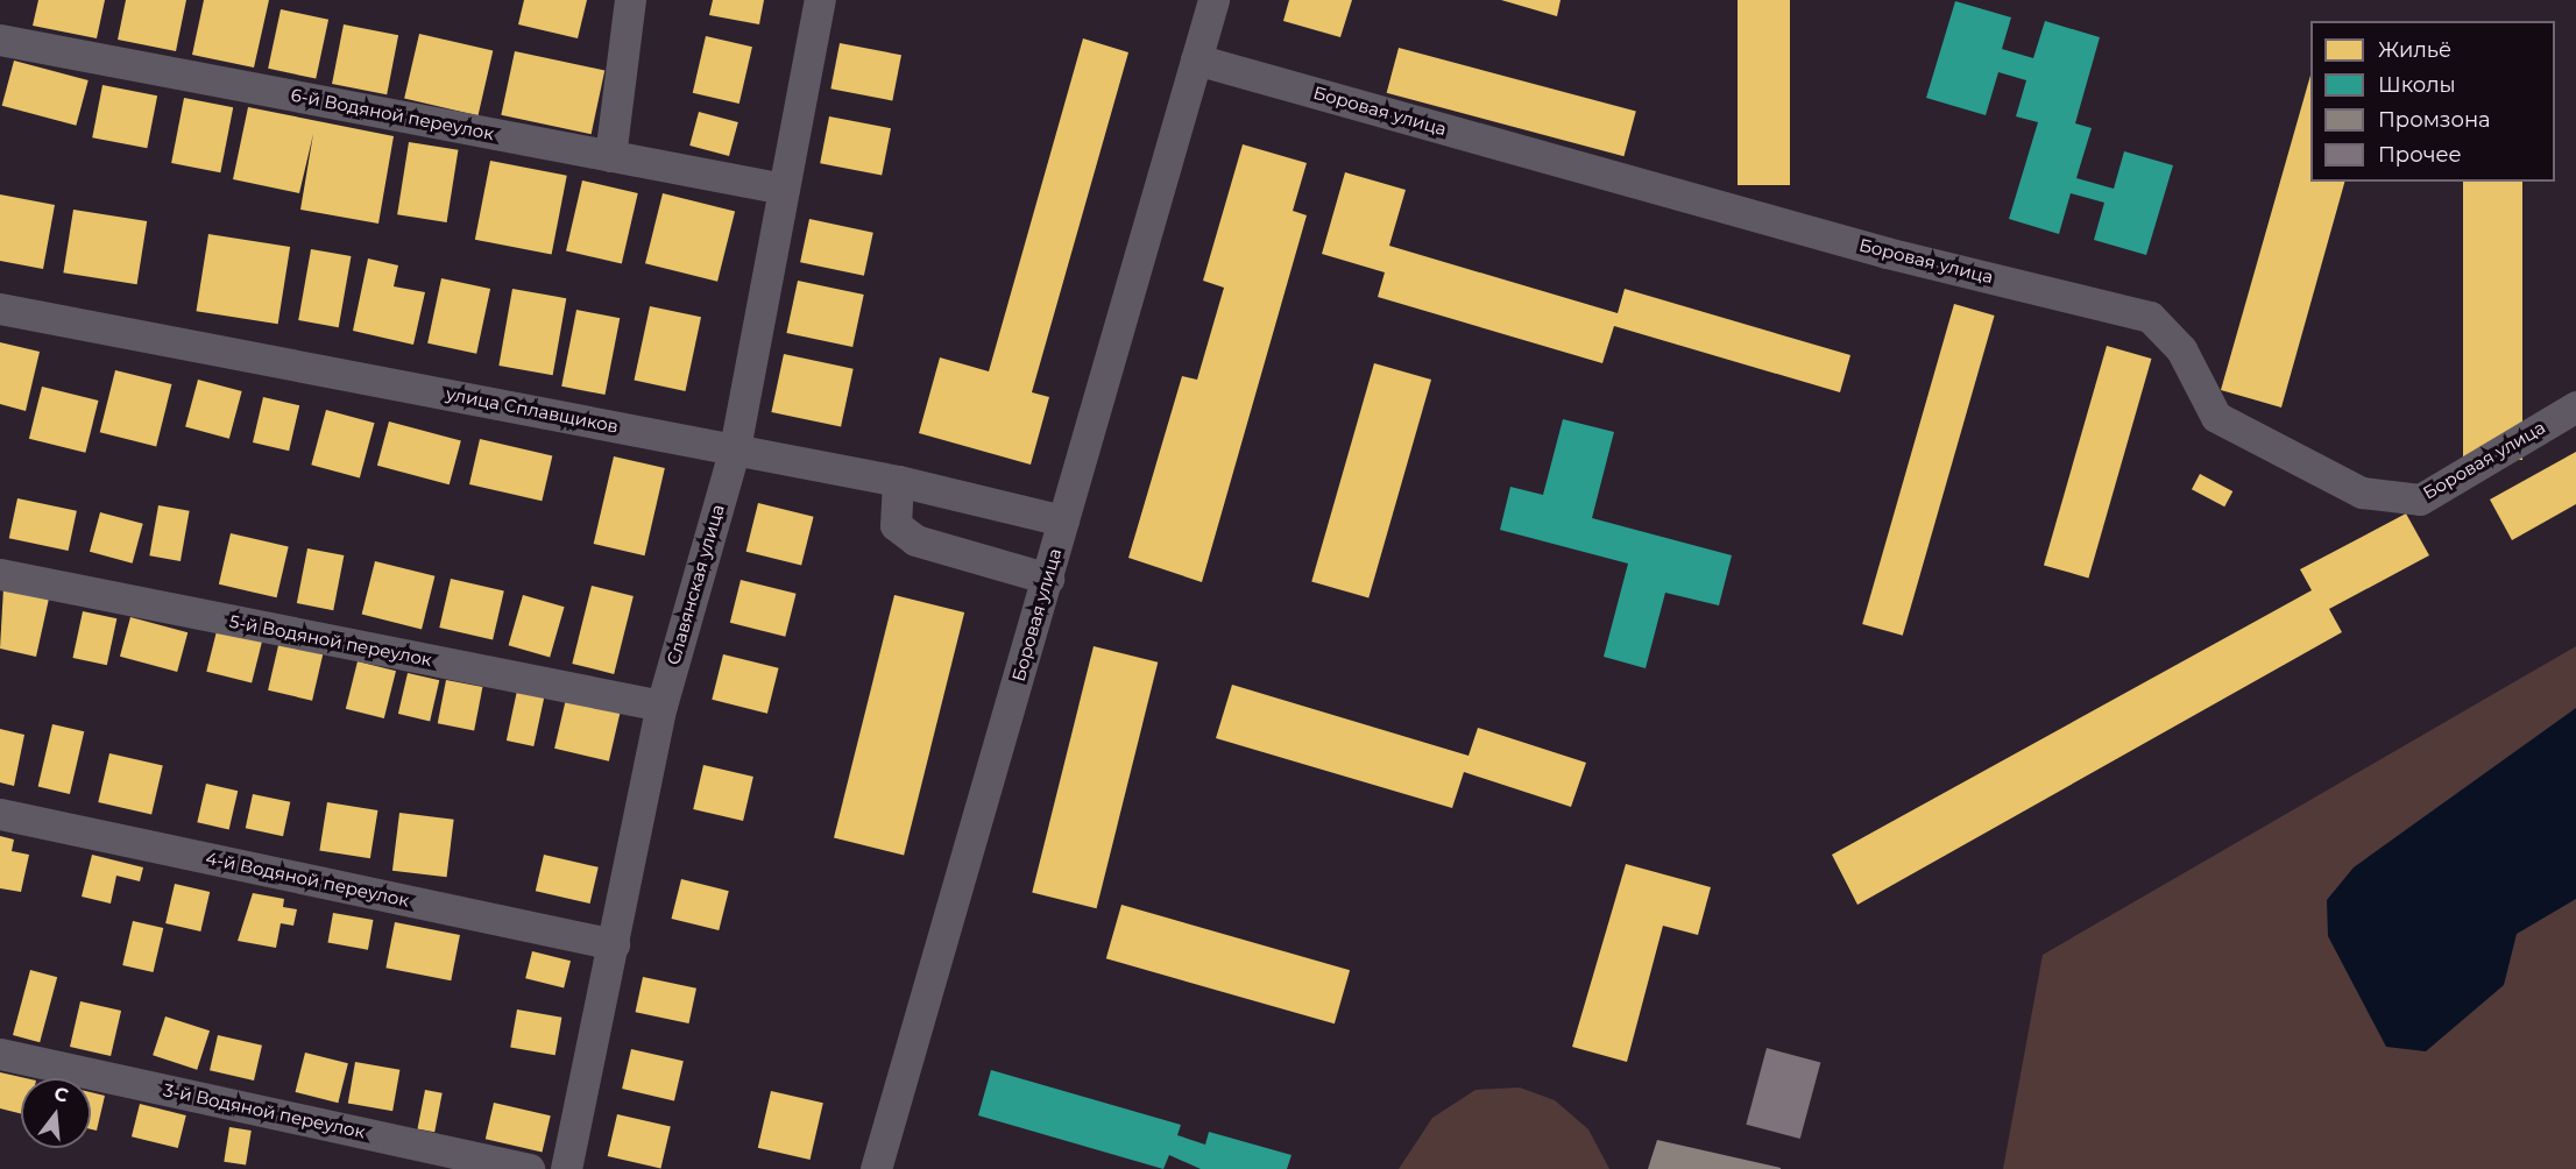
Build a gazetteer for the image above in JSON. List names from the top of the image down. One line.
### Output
{"streets":{"street":["Боровая улица","6-й Водяной переулок","улица Сплавщиков","Славянская улица","5-й Водяной переулок","4-й Водяной переулок","3-й Водяной переулок"]},"crossings":[["Боровая улица","улица Сплавщиков"],["6-й Водяной переулок","Славянская улица"],["улица Сплавщиков","Славянская улица"],["Славянская улица","5-й Водяной переулок"],["Славянская улица","4-й Водяной переулок"]],"legend":["Жильё","Школы","Промзона","Прочее"],"north":"top"}
